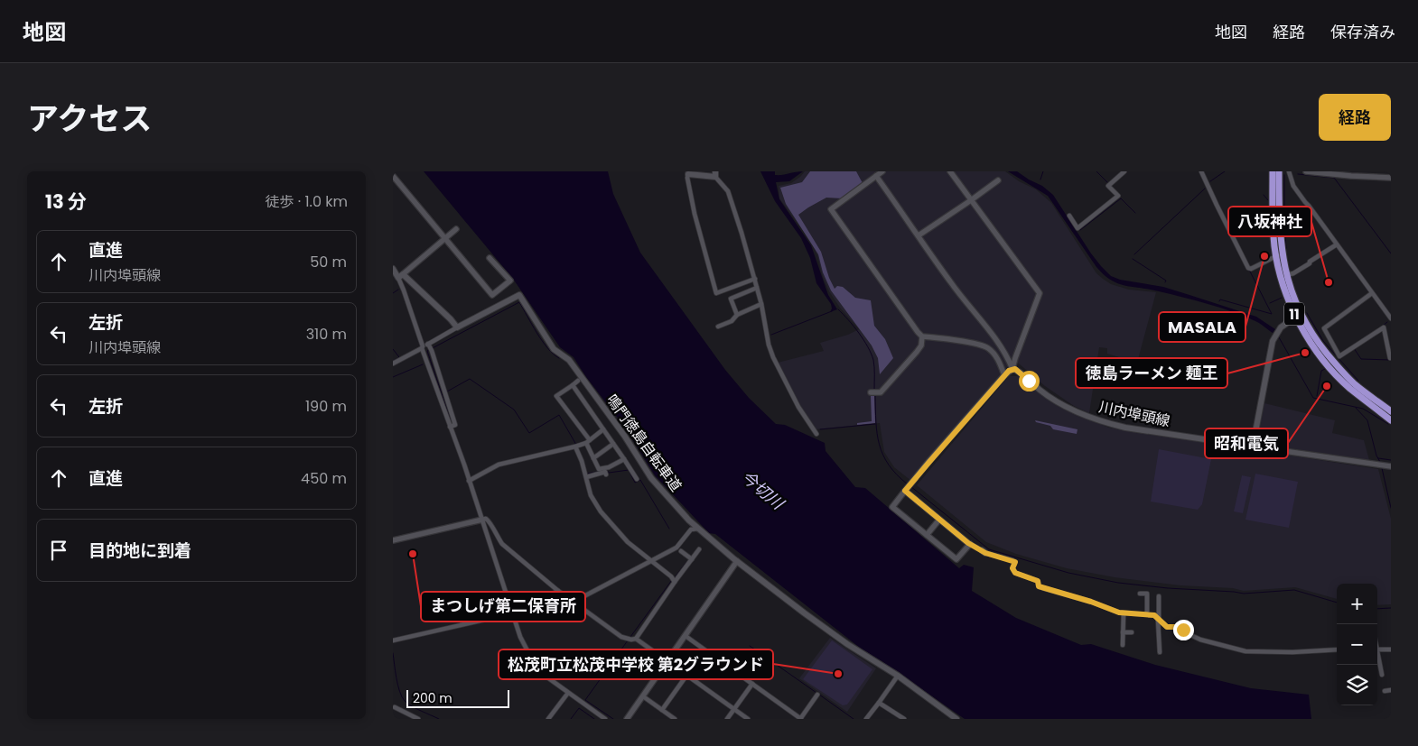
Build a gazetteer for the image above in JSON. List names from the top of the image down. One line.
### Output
{"streets":{"highway":["11"],"main road":["川内埠頭線","鳴門徳島自転車道"]},"water":["今切川"],"places":["MASALA","八坂神社","徳島ラーメン 麺王","昭和電気","まつしげ第二保育所","松茂町立松茂中学校 第2グラウンド"],"scale_bar":"200 m","page":{"header":"地図","nav":["地図","経路","保存済み"],"title":"アクセス","buttons":"経路","heading":["13 分","徒歩 · 1.0 km"],"list":[["直進","川内埠頭線","50 m"],["左折","川内埠頭線","310 m"],["左折","190 m"],["直進","450 m"],"目的地に到着"],"map_buttons":["+","−"],"scale":"200 m"}}
